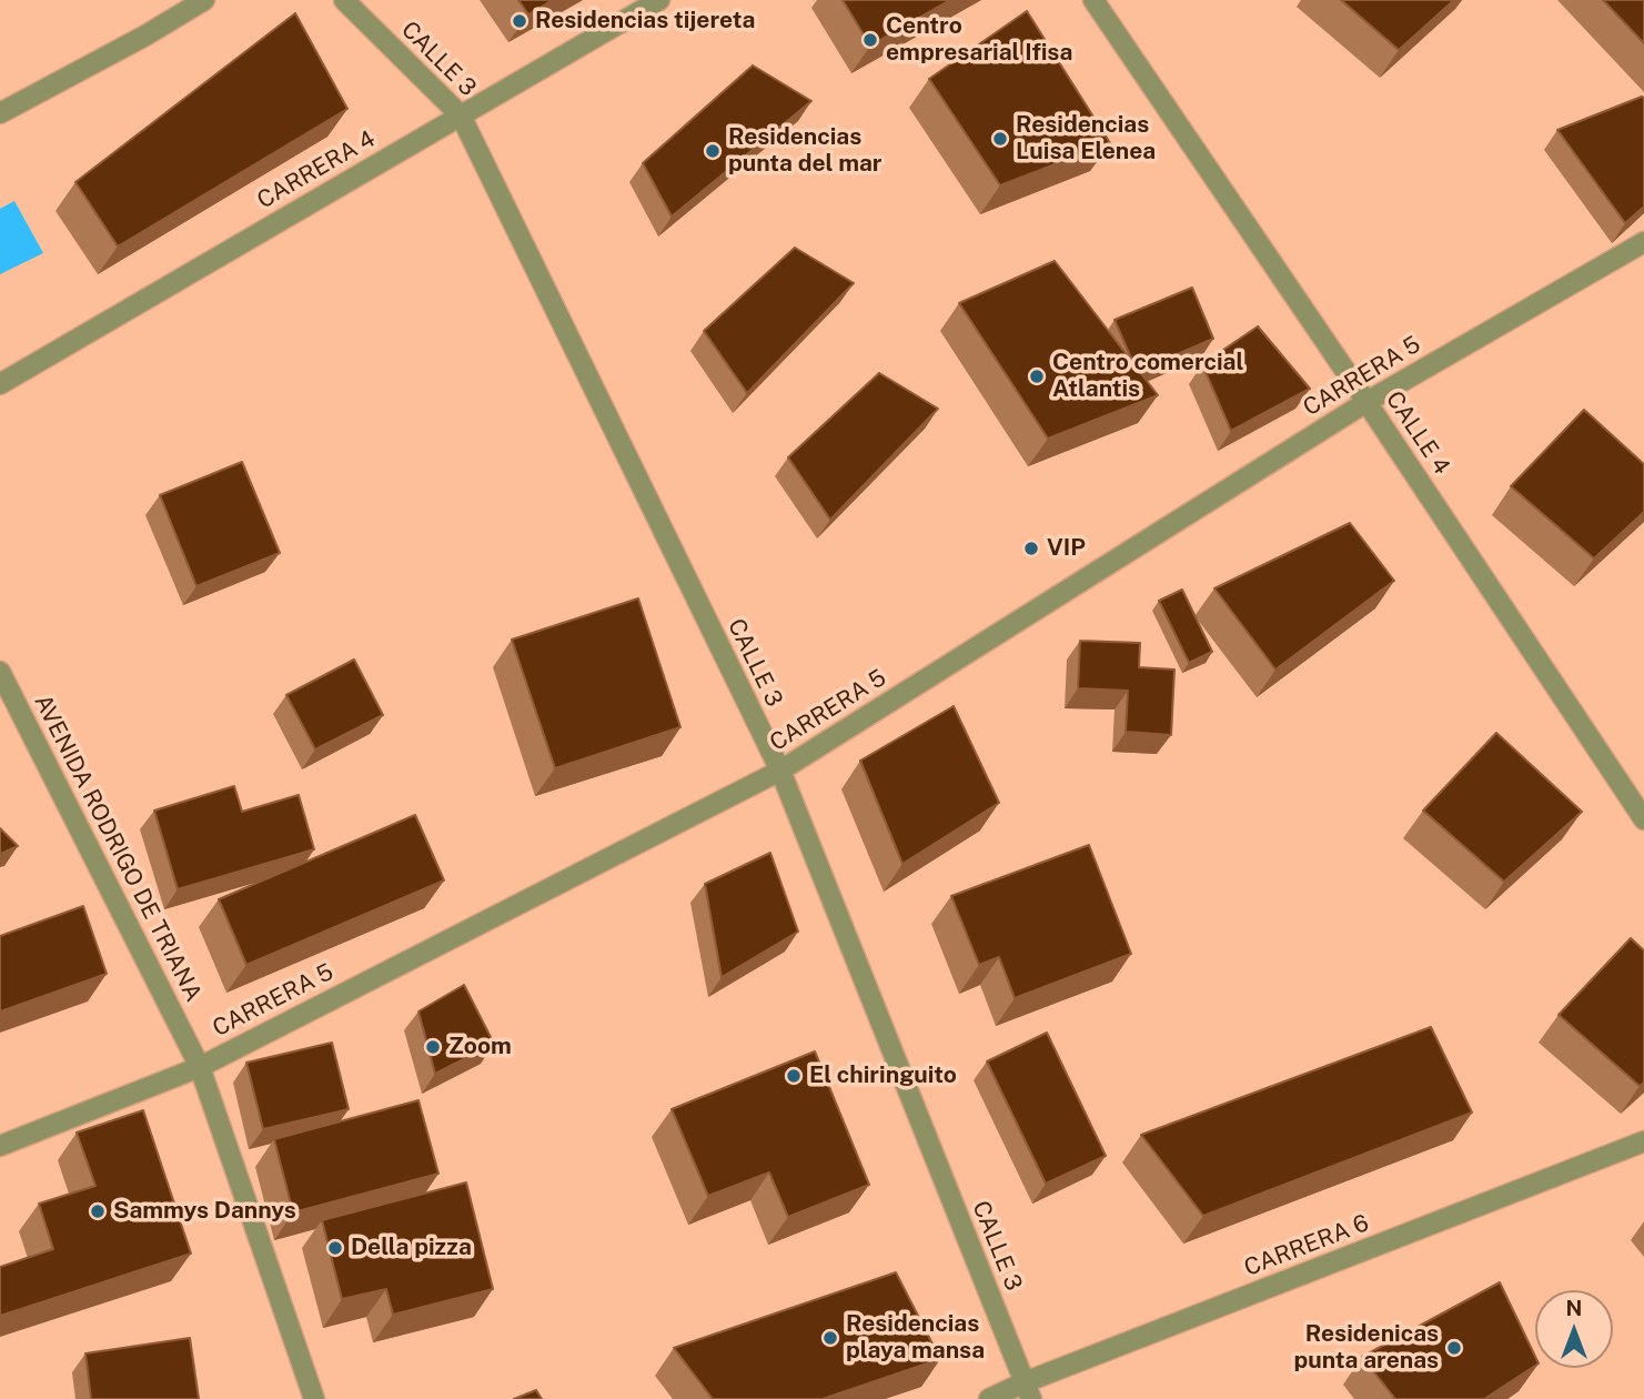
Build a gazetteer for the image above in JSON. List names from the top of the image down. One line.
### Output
{"streets":{"street":["CALLE 3","CARRERA 4","CARRERA 5","CALLE 4","AVENIDA RODRIGO DE TRIANA","CARRERA 6"]},"crossings":[["CALLE 3","CARRERA 4"],["CALLE 3","CARRERA 5"],["CALLE 3","CARRERA 6"],["CARRERA 5","CALLE 4"],["CARRERA 5","AVENIDA RODRIGO DE TRIANA"]],"places":["Residencias tijereta","Centro empresarial Ifisa","Residencias Luisa Elenea","Residencias punta del mar","Centro comercial Atlantis","VIP","Zoom","El chiringuito","Sammys Dannys","Della pizza","Residencias playa mansa","Residenicas punta arenas"],"north":"top"}
